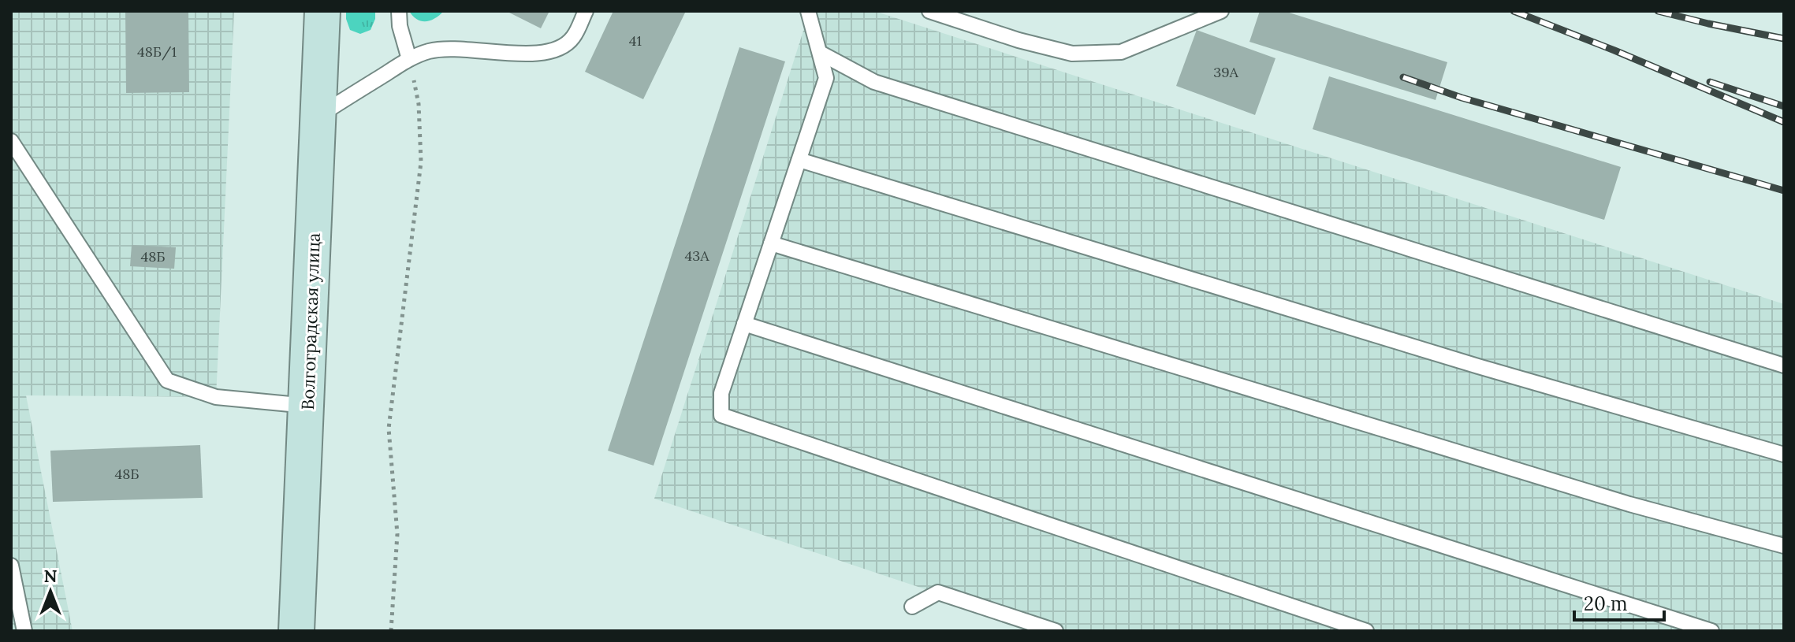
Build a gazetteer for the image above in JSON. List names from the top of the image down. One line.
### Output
{"streets":{"main road":["Волгоградская улица"]},"house_numbers":["41","48Б/1","39А","43А","48Б","48Б"],"scale_bar":"20 m","north":"top"}
